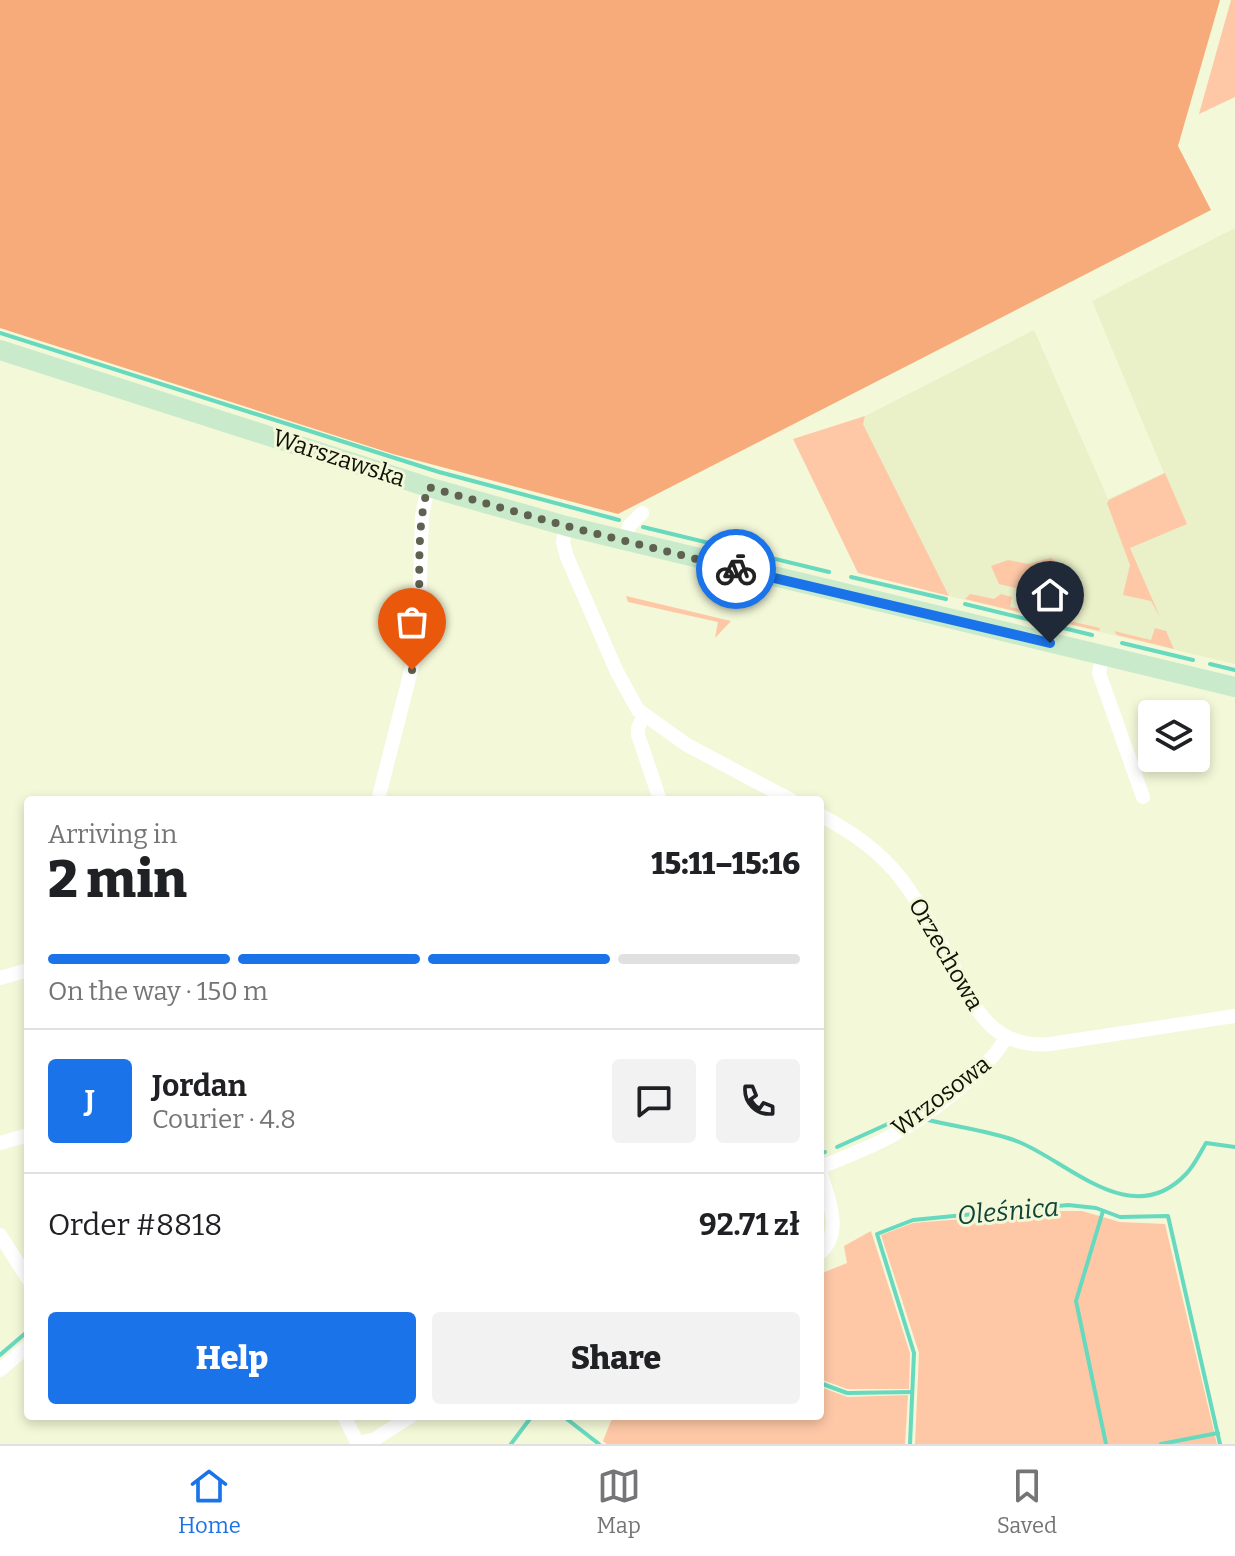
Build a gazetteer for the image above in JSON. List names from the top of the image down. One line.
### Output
{"streets":{"main road":["Warszawska"],"street":["Orzechowa","Wrzosowa"]},"crossings":[["Orzechowa","Wrzosowa"]],"water":["Oleśnica"],"page":{"heading":["2 min","Arriving in","15:11–15:16"],"panel":["Jordan","Courier · 4.8","Order #8818","92.71 zł"],"bar":"On the way · 150 m","round":"J","buttons":["Help","Share"],"tabs":["Home","Map","Saved"]}}
